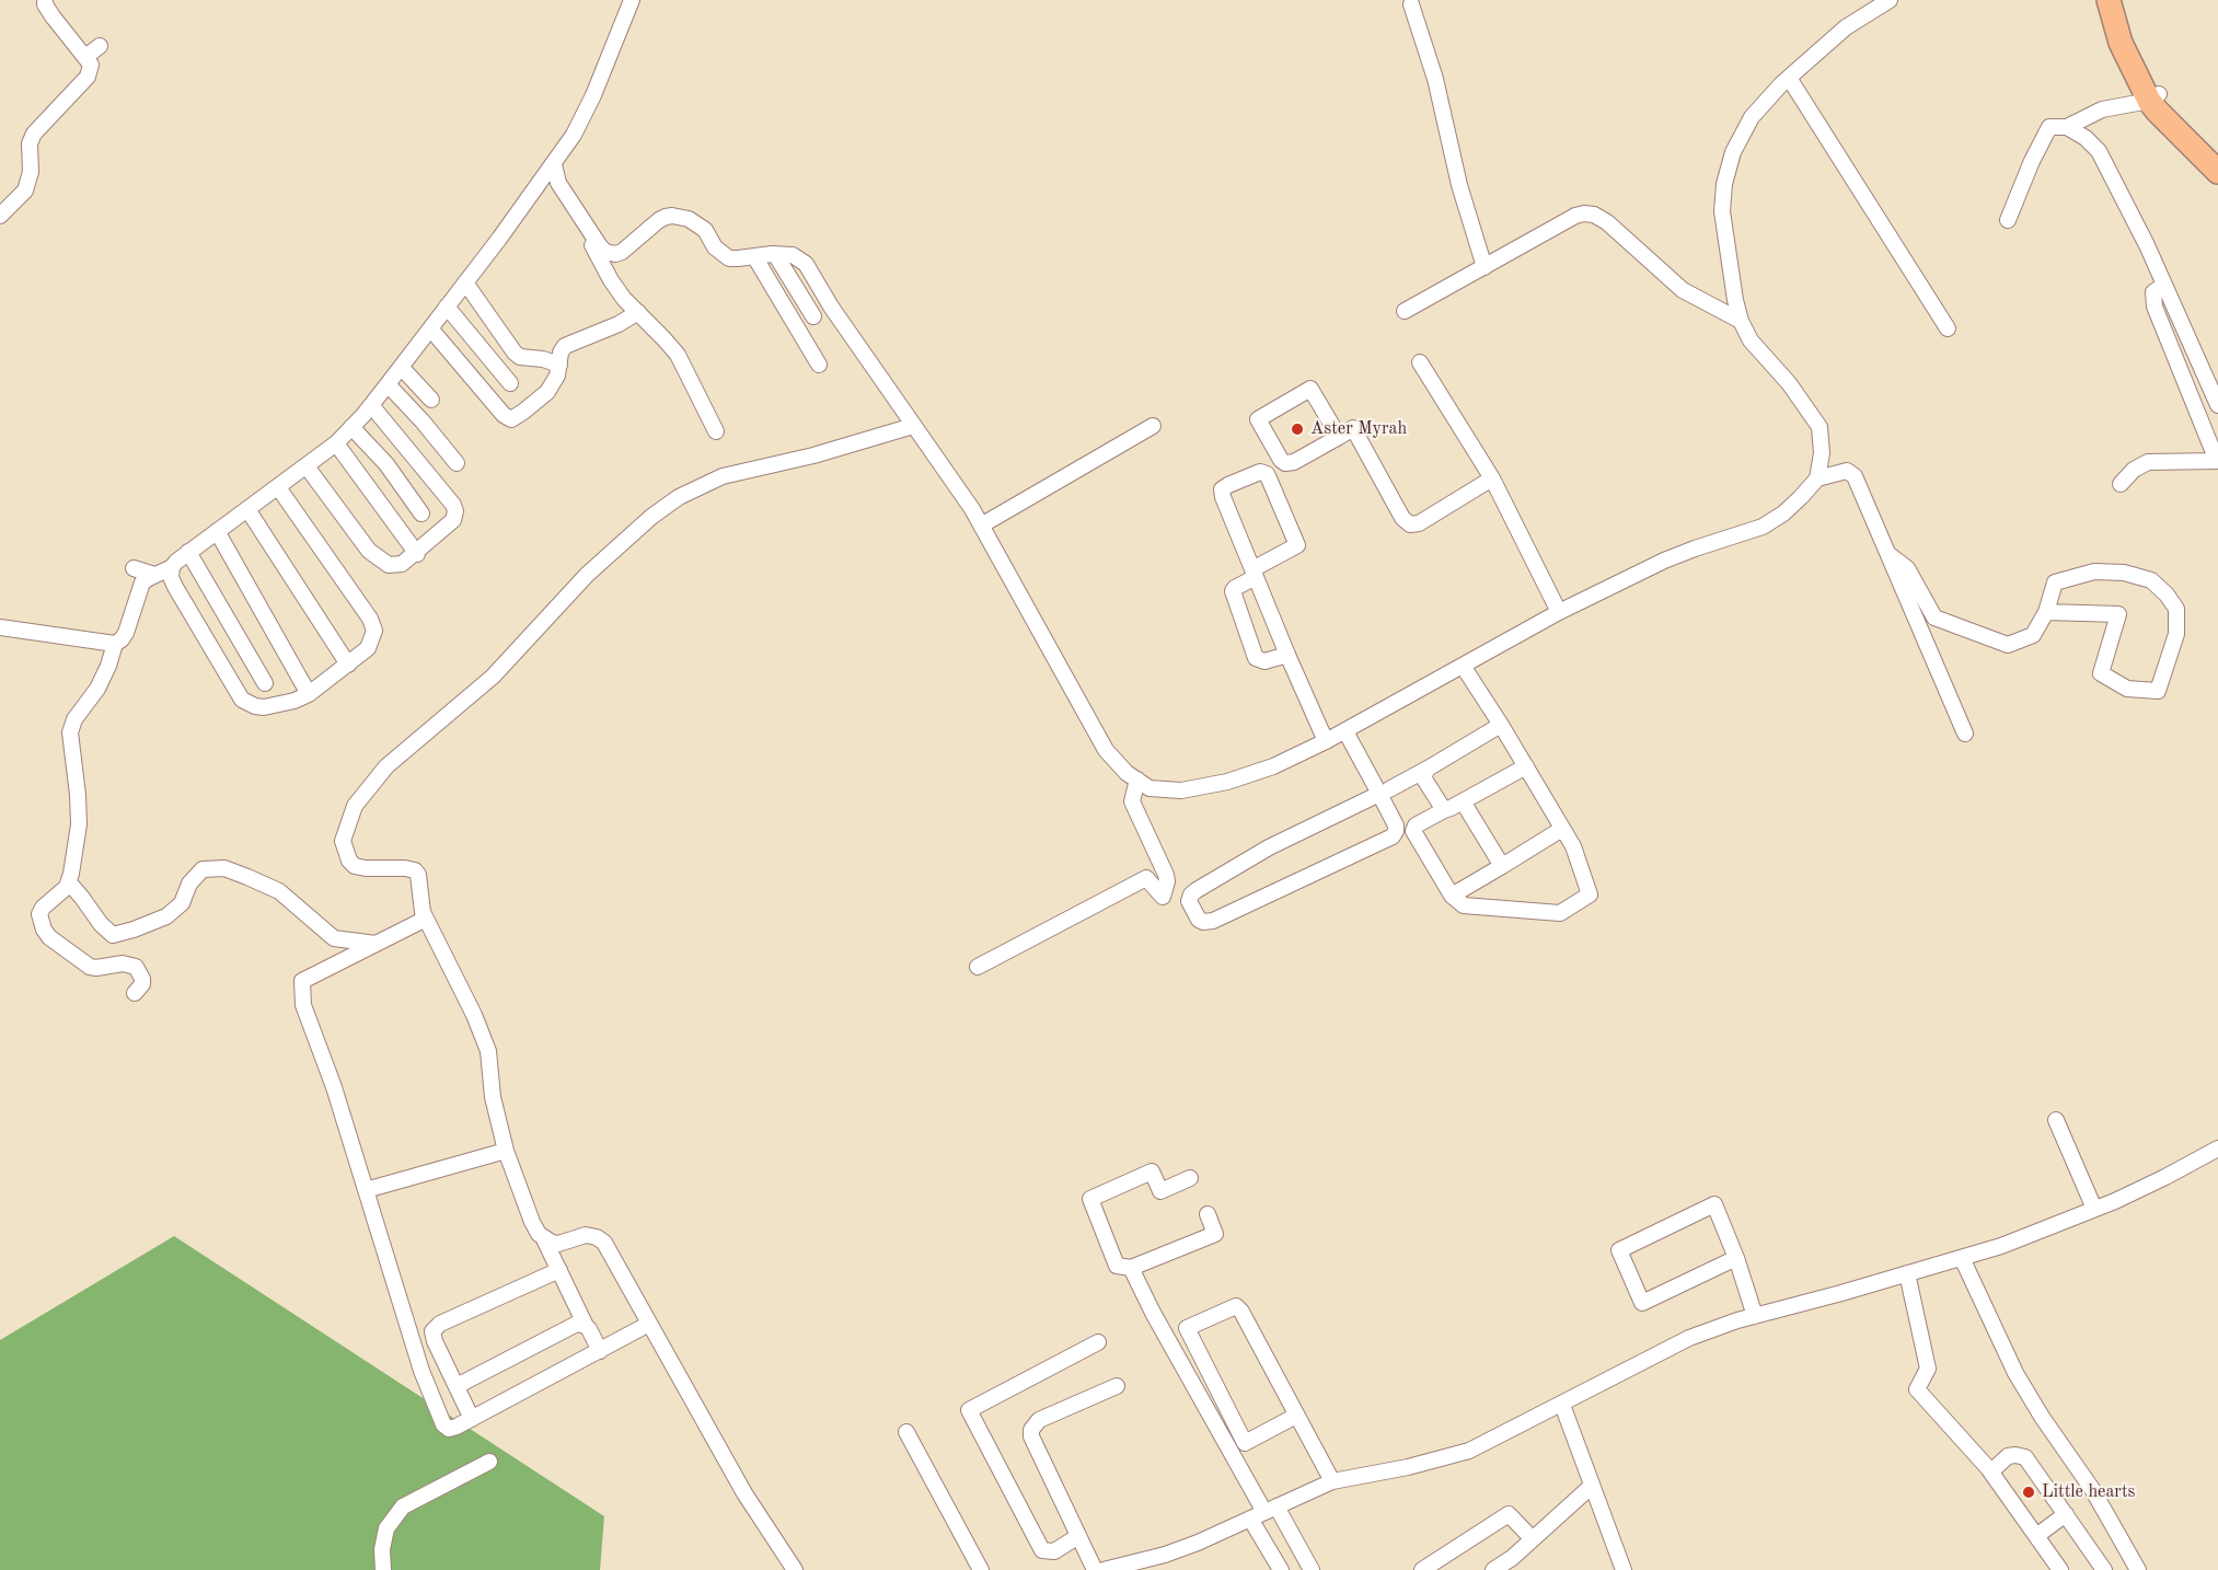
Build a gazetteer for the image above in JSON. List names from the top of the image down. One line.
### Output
{"places":["Aster Myrah","Little hearts"]}
